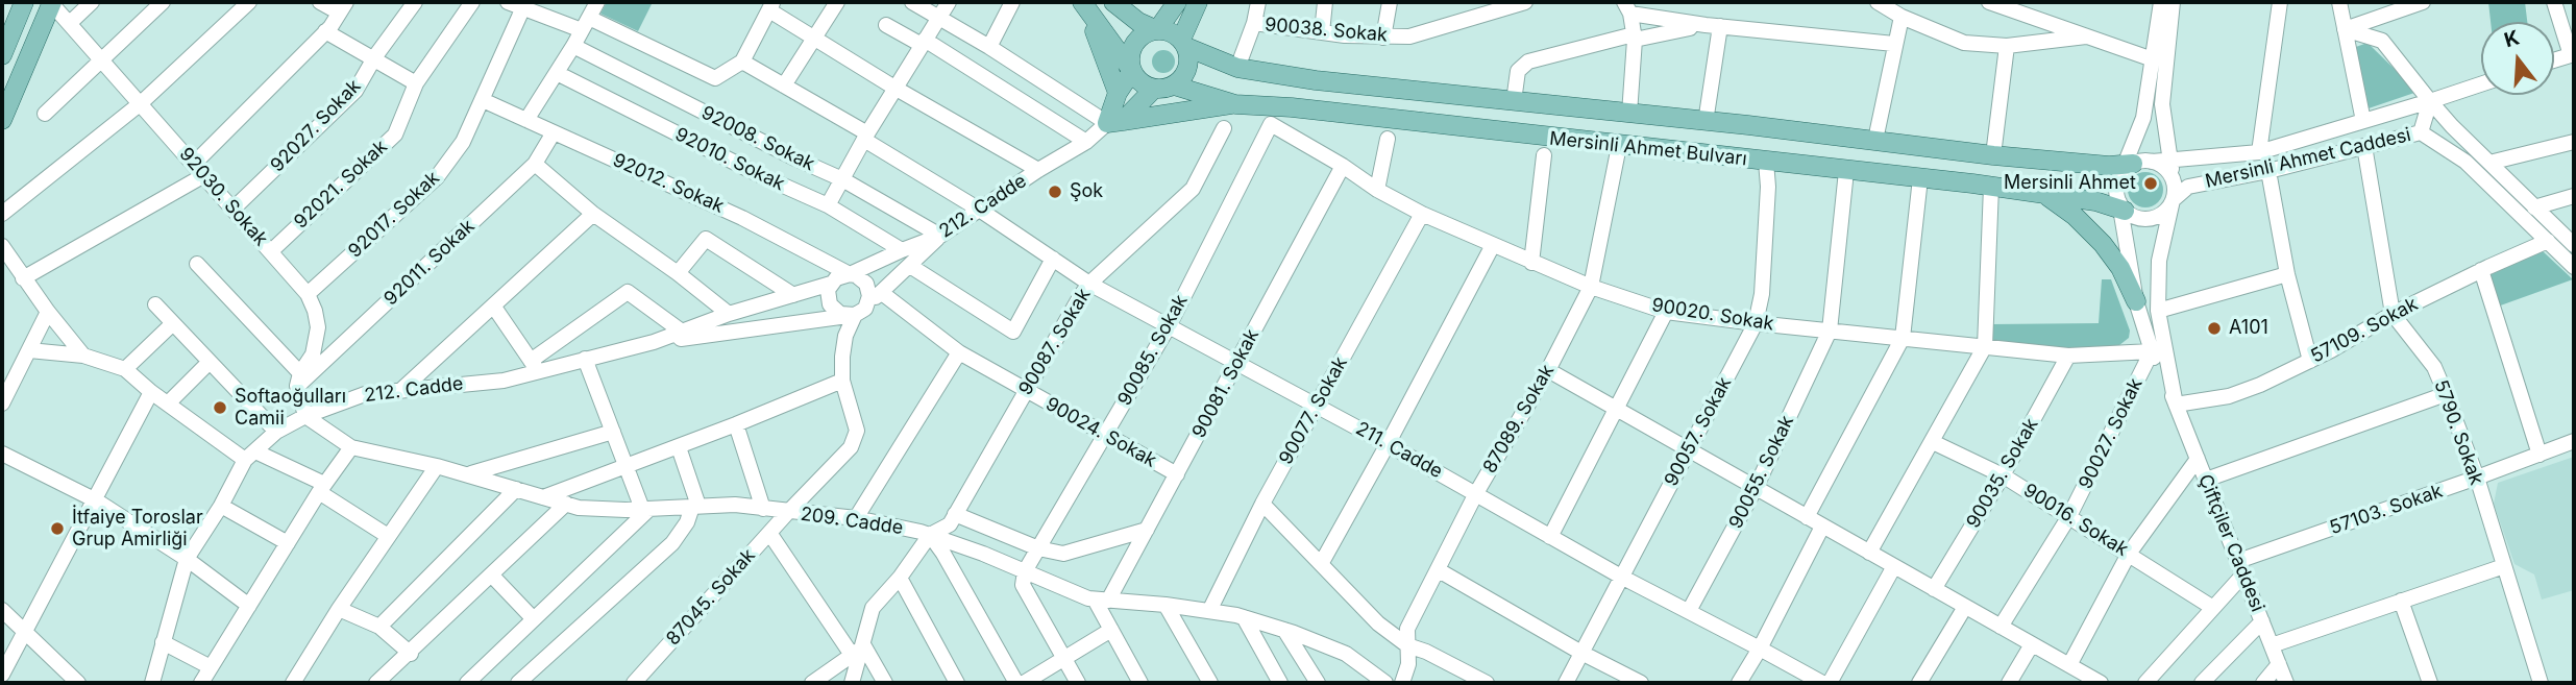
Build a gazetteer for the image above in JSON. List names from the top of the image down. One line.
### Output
{"streets":{"main road":["Mersinli Ahmet Bulvarı"],"street":["90038. Sokak","92027. Sokak","92008. Sokak","Mersinli Ahmet Caddesi","92010. Sokak","92012. Sokak","92021. Sokak","92030. Sokak","212. Cadde","92017. Sokak","92011. Sokak","90020. Sokak","57109. Sokak","90087. Sokak","90085. Sokak","90081. Sokak","90077. Sokak","87089. Sokak","90057. Sokak","90024. Sokak","5790. Sokak","90027. Sokak","211. Cadde","90055. Sokak","90035. Sokak","57103. Sokak","90016. Sokak","209. Cadde","Çiftçiler Caddesi","87045. Sokak"]},"crossings":[["92027. Sokak","92030. Sokak"],["92008. Sokak","212. Cadde"],["Mersinli Ahmet Bulvarı","Mersinli Ahmet Caddesi"],["Mersinli Ahmet Bulvarı","87089. Sokak"],["Mersinli Ahmet Bulvarı","90057. Sokak"],["Mersinli Ahmet Bulvarı","90055. Sokak"],["Mersinli Ahmet Bulvarı","Çiftçiler Caddesi"],["Mersinli Ahmet Caddesi","57109. Sokak"],["Mersinli Ahmet Caddesi","5790. Sokak"],["Mersinli Ahmet Caddesi","Çiftçiler Caddesi"],["92010. Sokak","212. Cadde"],["92012. Sokak","212. Cadde"],["92012. Sokak","92017. Sokak"],["92012. Sokak","92011. Sokak"],["92012. Sokak","87045. Sokak"],["92021. Sokak","92030. Sokak"],["92030. Sokak","92017. Sokak"],["92030. Sokak","92011. Sokak"],["212. Cadde","211. Cadde"],["212. Cadde","209. Cadde"],["212. Cadde","87045. Sokak"],["90020. Sokak","90085. Sokak"],["90020. Sokak","90081. Sokak"],["90020. Sokak","90077. Sokak"],["90020. Sokak","87089. Sokak"],["90020. Sokak","90057. Sokak"],["90020. Sokak","90027. Sokak"],["90020. Sokak","90055. Sokak"],["90020. Sokak","90035. Sokak"],["90020. Sokak","Çiftçiler Caddesi"],["57109. Sokak","5790. Sokak"],["57109. Sokak","Çiftçiler Caddesi"],["90087. Sokak","90024. Sokak"],["90087. Sokak","211. Cadde"],["90087. Sokak","209. Cadde"],["90085. Sokak","90024. Sokak"],["90085. Sokak","211. Cadde"],["90085. Sokak","209. Cadde"],["90081. Sokak","90024. Sokak"],["90081. Sokak","211. Cadde"],["90081. Sokak","209. Cadde"],["90077. Sokak","211. Cadde"],["90077. Sokak","209. Cadde"],["87089. Sokak","211. Cadde"],["90057. Sokak","211. Cadde"],["5790. Sokak","57103. Sokak"],["90027. Sokak","90016. Sokak"],["90027. Sokak","Çiftçiler Caddesi"],["211. Cadde","90055. Sokak"],["90035. Sokak","90016. Sokak"],["57103. Sokak","Çiftçiler Caddesi"],["209. Cadde","87045. Sokak"]],"places":["Mersinli Ahmet","Şok","A101","Softaoğulları Camii","İtfaiye Toroslar Grup Amirliği"],"north":"top"}
